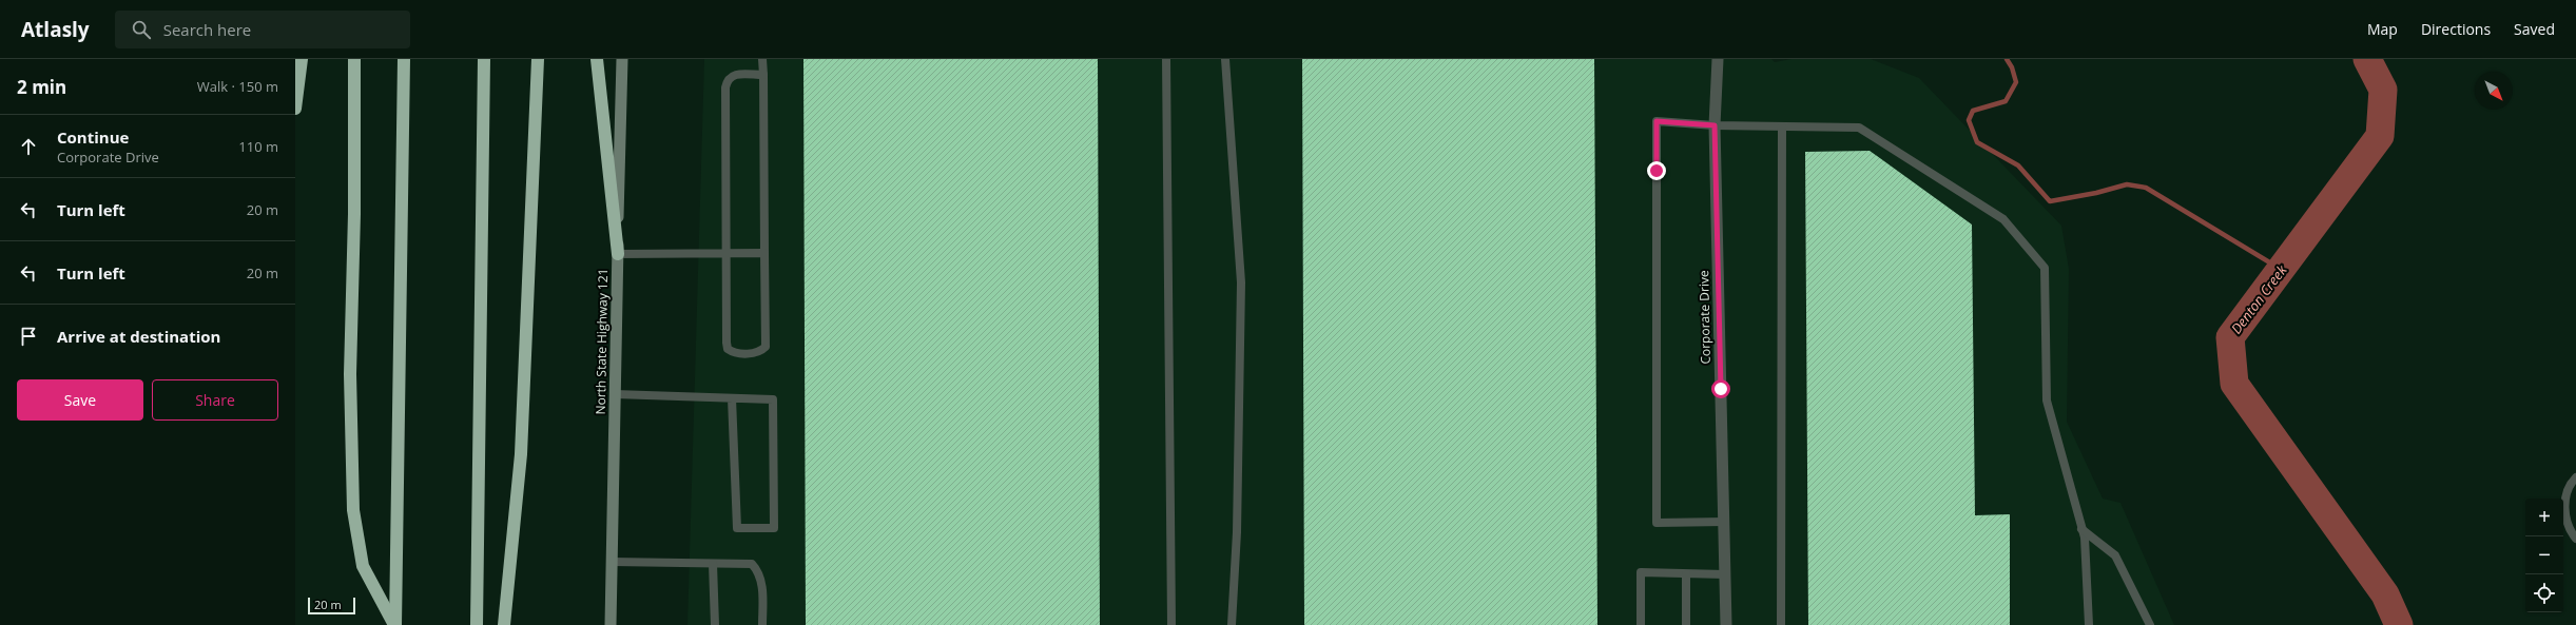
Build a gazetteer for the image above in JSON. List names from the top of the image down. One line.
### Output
{"streets":{"main road":["North State Highway 121"],"street":["Corporate Drive"]},"water":["Denton Creek"],"scale_bar":"20 m","north":"bottom right","page":{"header":"Atlasly","search":"Search here","nav":["Map","Directions","Saved"],"heading":["2 min","Walk · 150 m"],"list":[["Continue","Corporate Drive","110 m"],["Turn left","20 m"],["Turn left","20 m"],"Arrive at destination"],"buttons":["Save","Share"],"map_buttons":["+","−"],"scale":"20 m"}}
